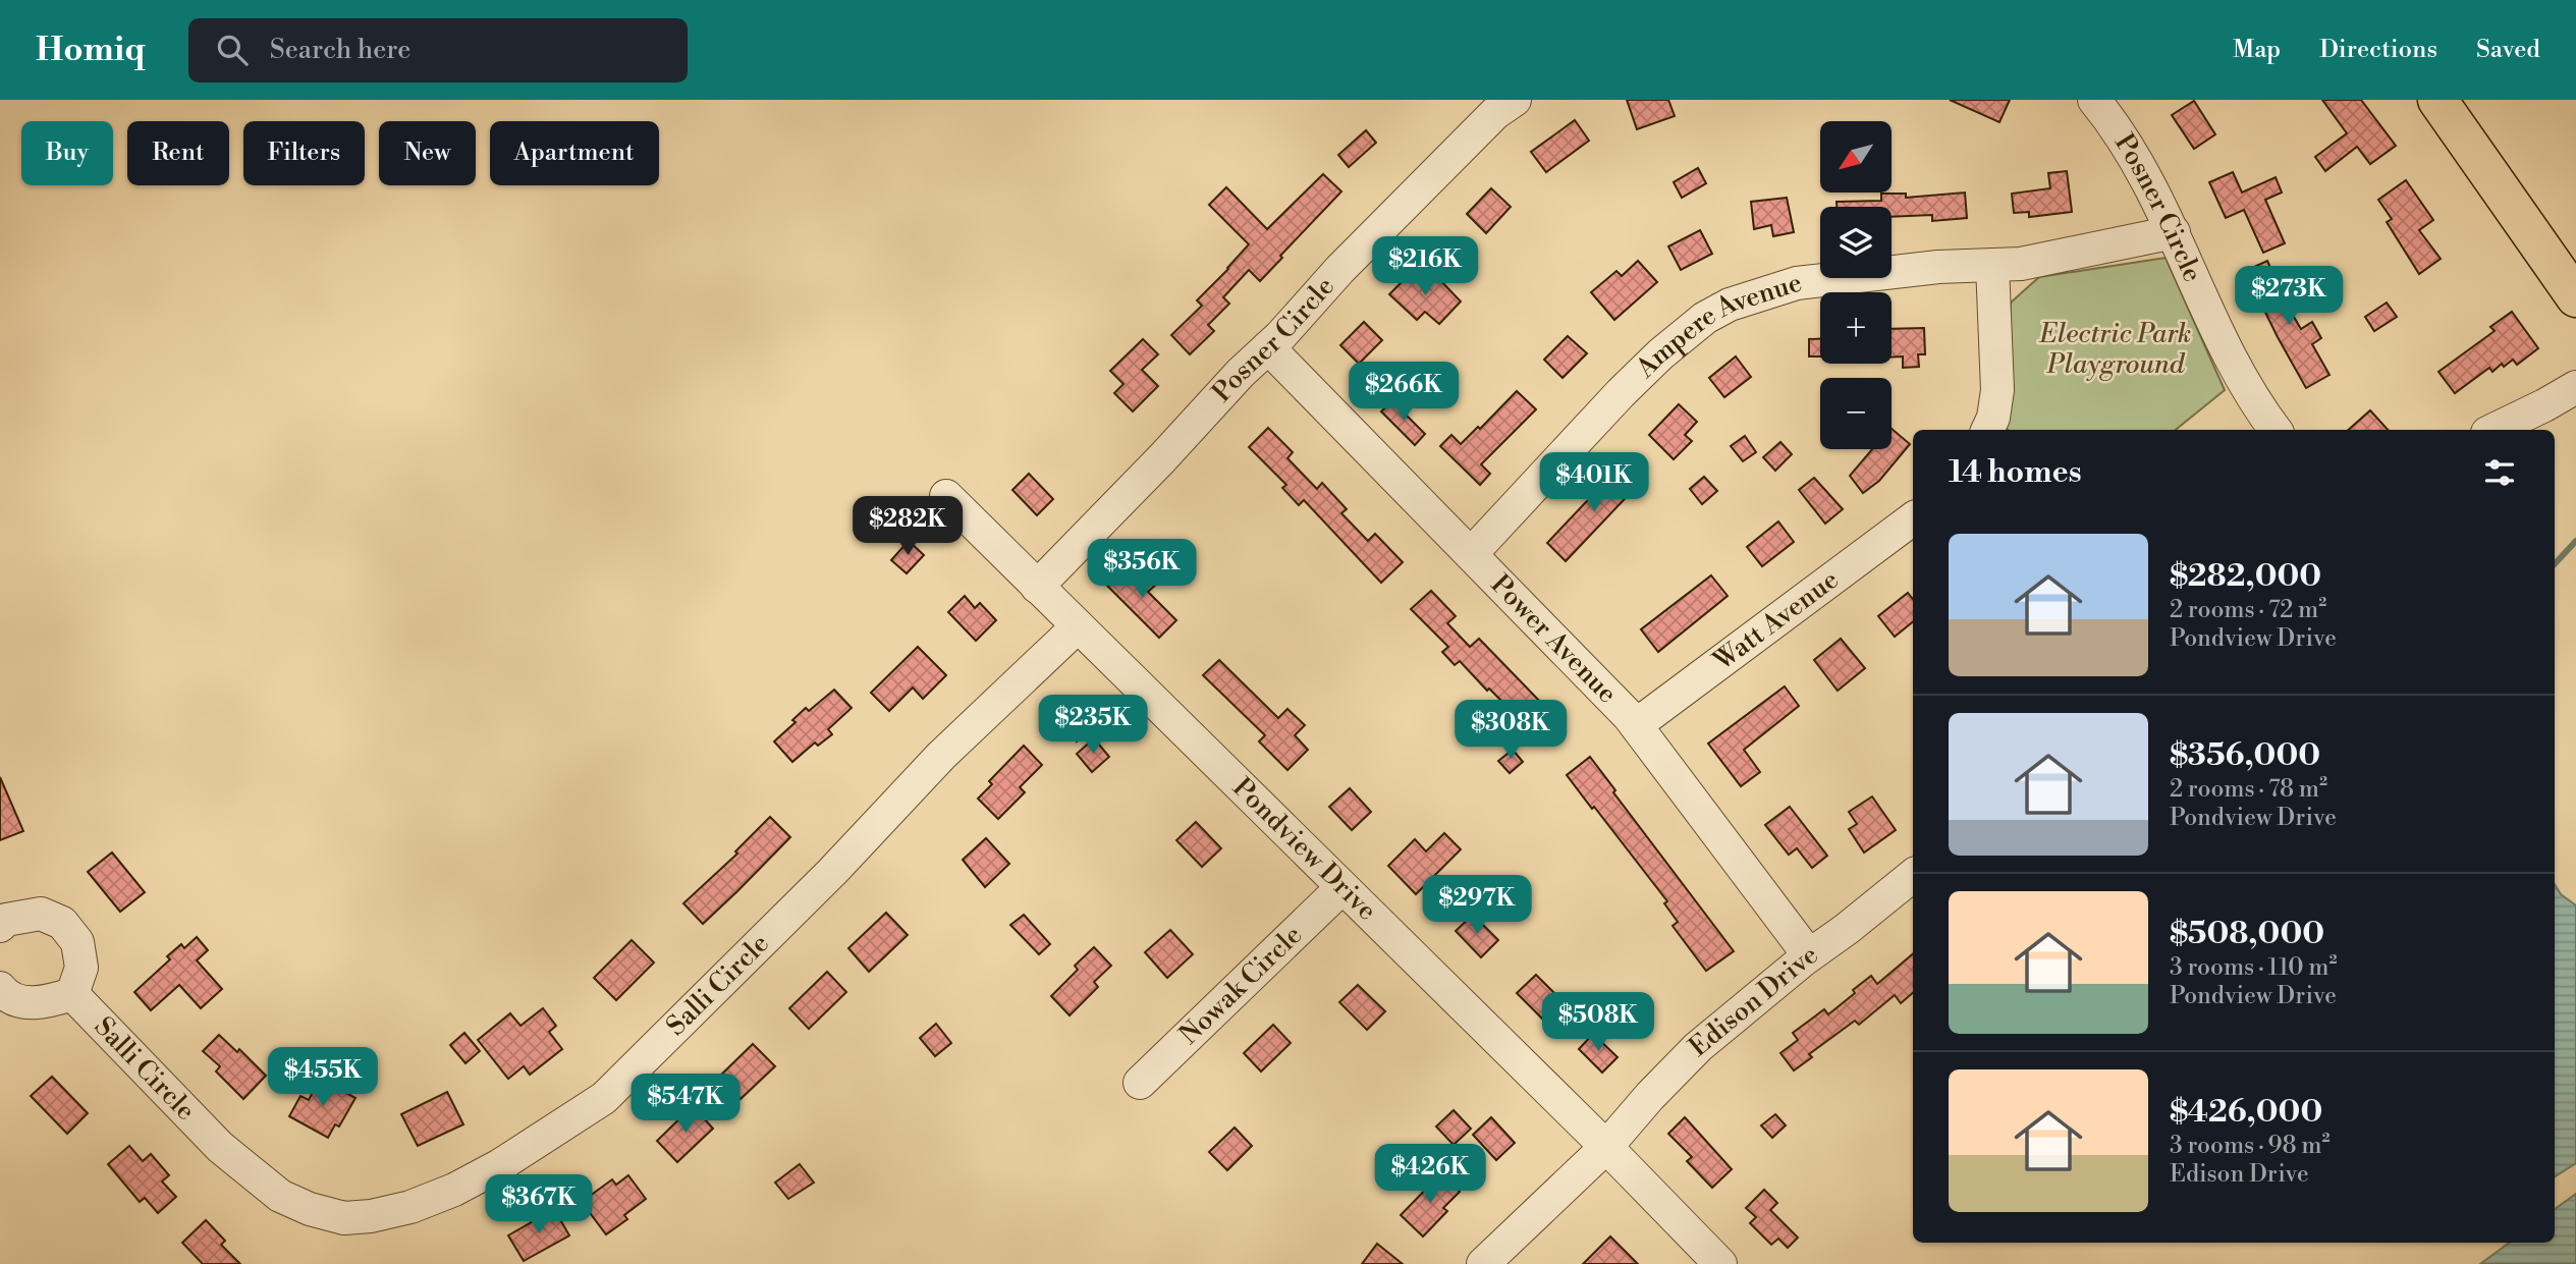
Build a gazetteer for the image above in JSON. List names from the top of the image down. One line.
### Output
{"streets":{"street":["Posner Circle","Ampere Avenue","Watt Avenue","Power Avenue","Pondview Drive","Nowak Circle","Salli Circle","Edison Drive"]},"crossings":[["Posner Circle","Ampere Avenue"],["Posner Circle","Power Avenue"],["Posner Circle","Pondview Drive"],["Ampere Avenue","Power Avenue"],["Watt Avenue","Power Avenue"],["Power Avenue","Edison Drive"],["Pondview Drive","Nowak Circle"],["Pondview Drive","Salli Circle"],["Pondview Drive","Edison Drive"]],"parks":["Electric Park Playground"],"north":"bottom left","page":{"header":"Homiq","search":"Search here","nav":["Map","Directions","Saved"],"map_buttons":["+","−"],"chip":["Buy","Rent","Filters","New","Apartment"],"price":["$216K","$273K","$266K","$401K","$282K","$356K","$235K","$308K","$297K","$508K","$455K","$547K","$426K","$367K"],"heading":"14 homes","list":[{"name":"$282,000","note":"2 rooms · 72 m² · Pondview Drive"},{"name":"$356,000","note":"2 rooms · 78 m² · Pondview Drive"},{"name":"$508,000","note":"3 rooms · 110 m² · Pondview Drive"},{"name":"$426,000","note":"3 rooms · 98 m² · Edison Drive"}]}}
